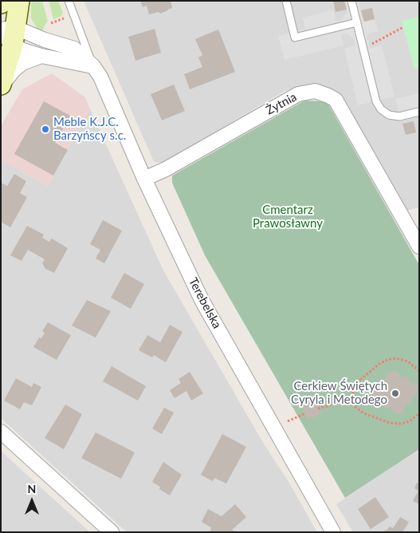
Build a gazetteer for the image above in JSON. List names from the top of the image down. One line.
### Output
{"streets":{"street":["Żytnia","Terebelska"]},"crossings":[["Żytnia","Terebelska"]],"parks":["Cmentarz Prawosławny"],"places":["Meble K.J.C. Barzyńscy s.c.","Cerkiew Świętych Cyryla i Metodego"],"north":"top"}
